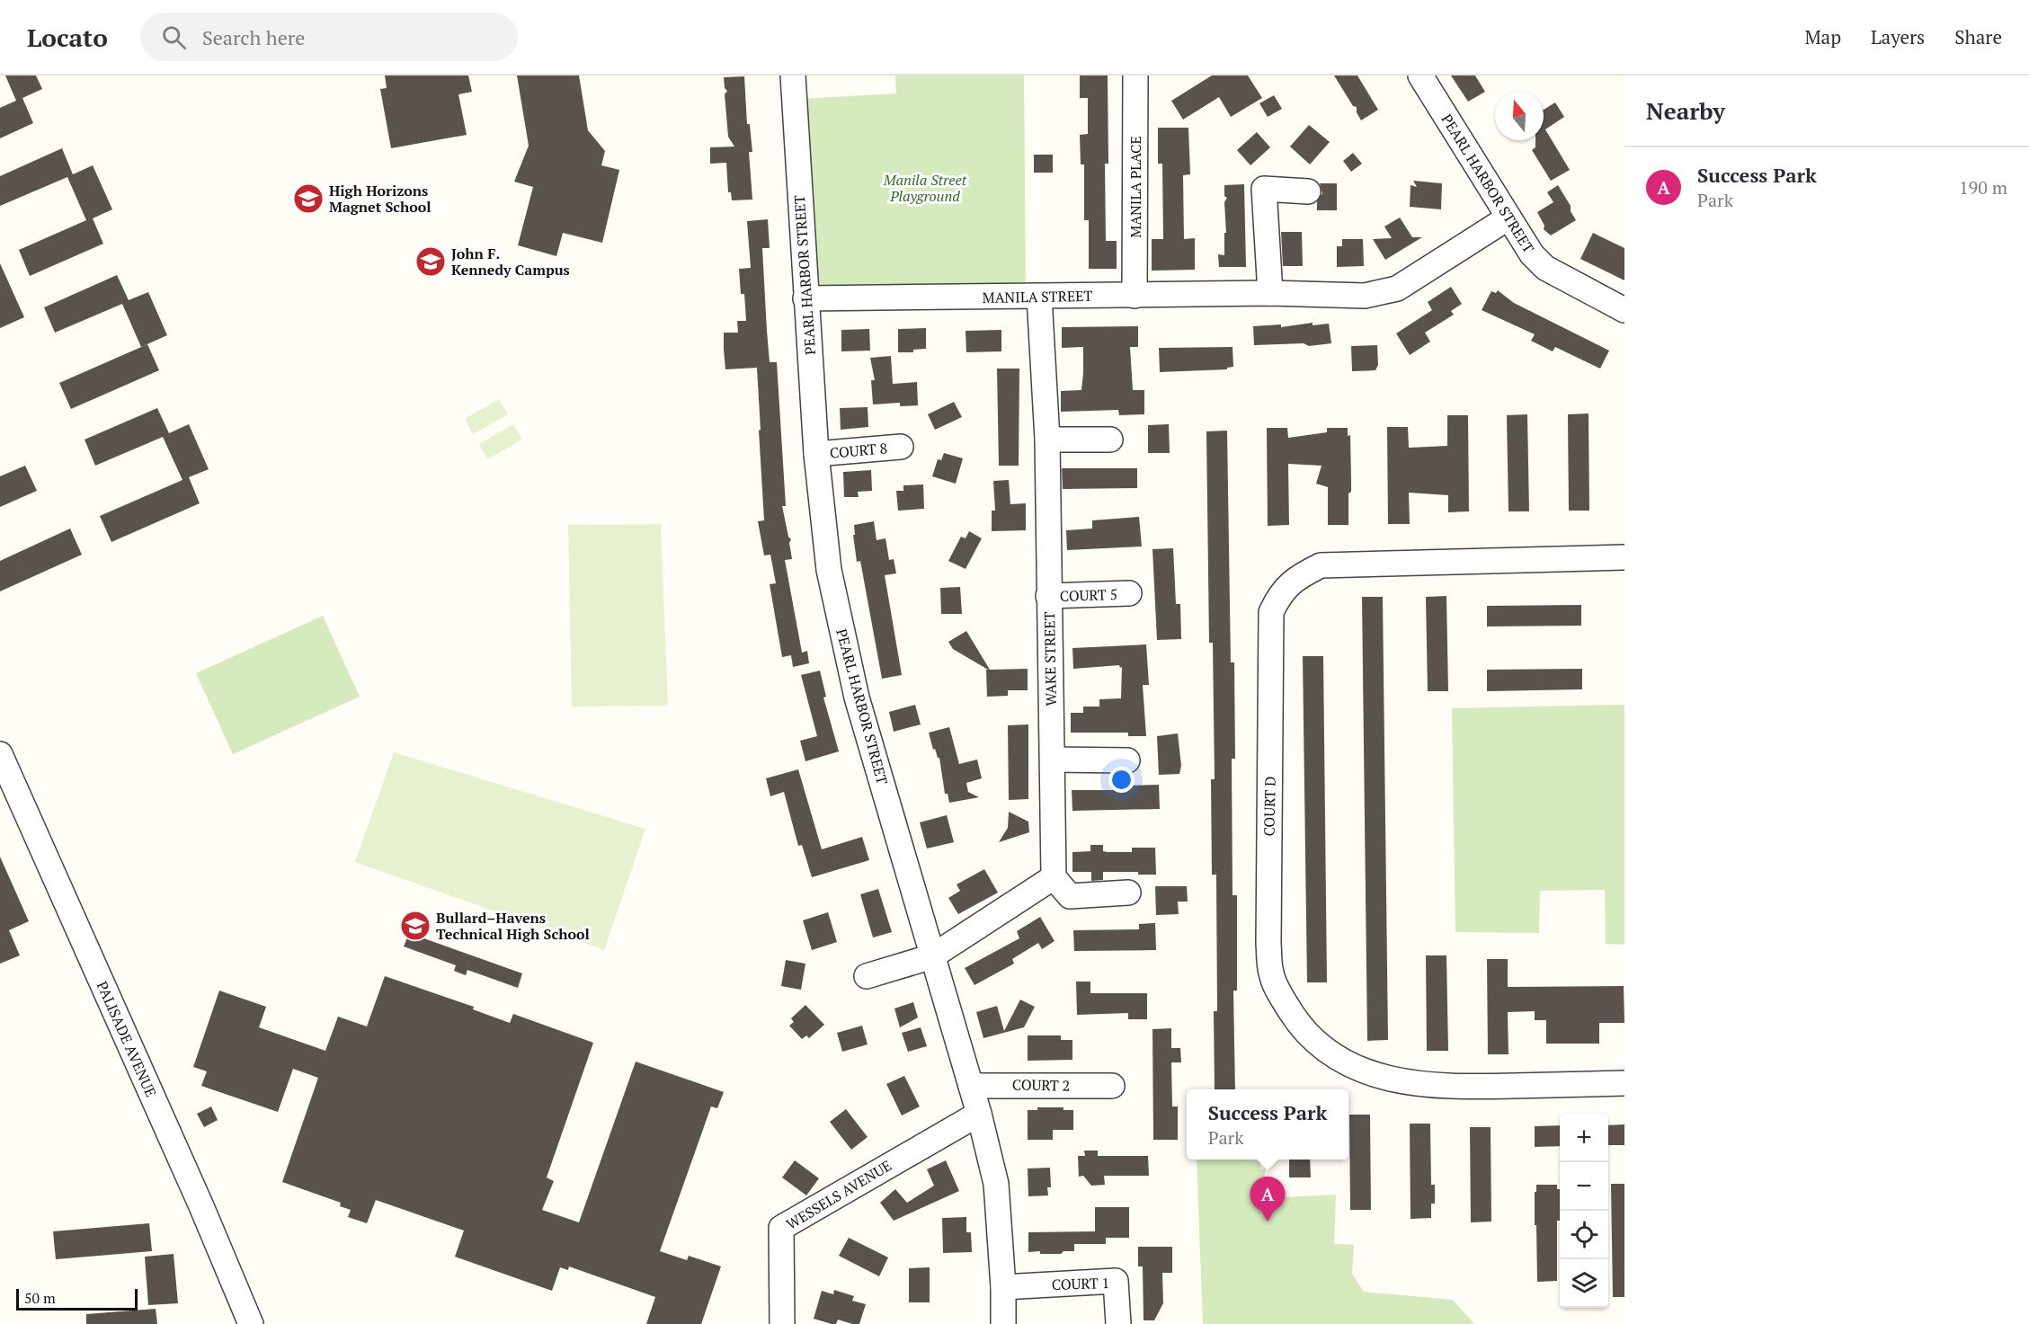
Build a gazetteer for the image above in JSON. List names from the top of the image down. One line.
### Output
{"streets":{"street":["PEARL HARBOR STREET","MANILA PLACE","MANILA STREET","COURT 8","COURT 5","WAKE STREET","COURT D","PALISADE AVENUE","COURT 2","WESSELS AVENUE","COURT 1"]},"crossings":[["PEARL HARBOR STREET","MANILA STREET"],["PEARL HARBOR STREET","COURT 8"],["PEARL HARBOR STREET","COURT 2"],["PEARL HARBOR STREET","WESSELS AVENUE"],["PEARL HARBOR STREET","COURT 1"],["MANILA PLACE","MANILA STREET"],["MANILA STREET","WAKE STREET"],["COURT 5","WAKE STREET"]],"parks":["Manila Street Playground"],"places":{"school or university":["High Horizons Magnet School","John F. Kennedy Campus","Bullard–Havens Technical High School"]},"scale_bar":"50 m","north":"top","page":{"header":"Locato","search":"Search here","nav":["Map","Layers","Share"],"heading":"Nearby","list":[{"mark":"A","name":"Success Park","note":"Park","value":"190 m"}],"popup":["Success Park","Park"],"map_buttons":["+","−"],"pins":"A","scale":"50 m"}}
